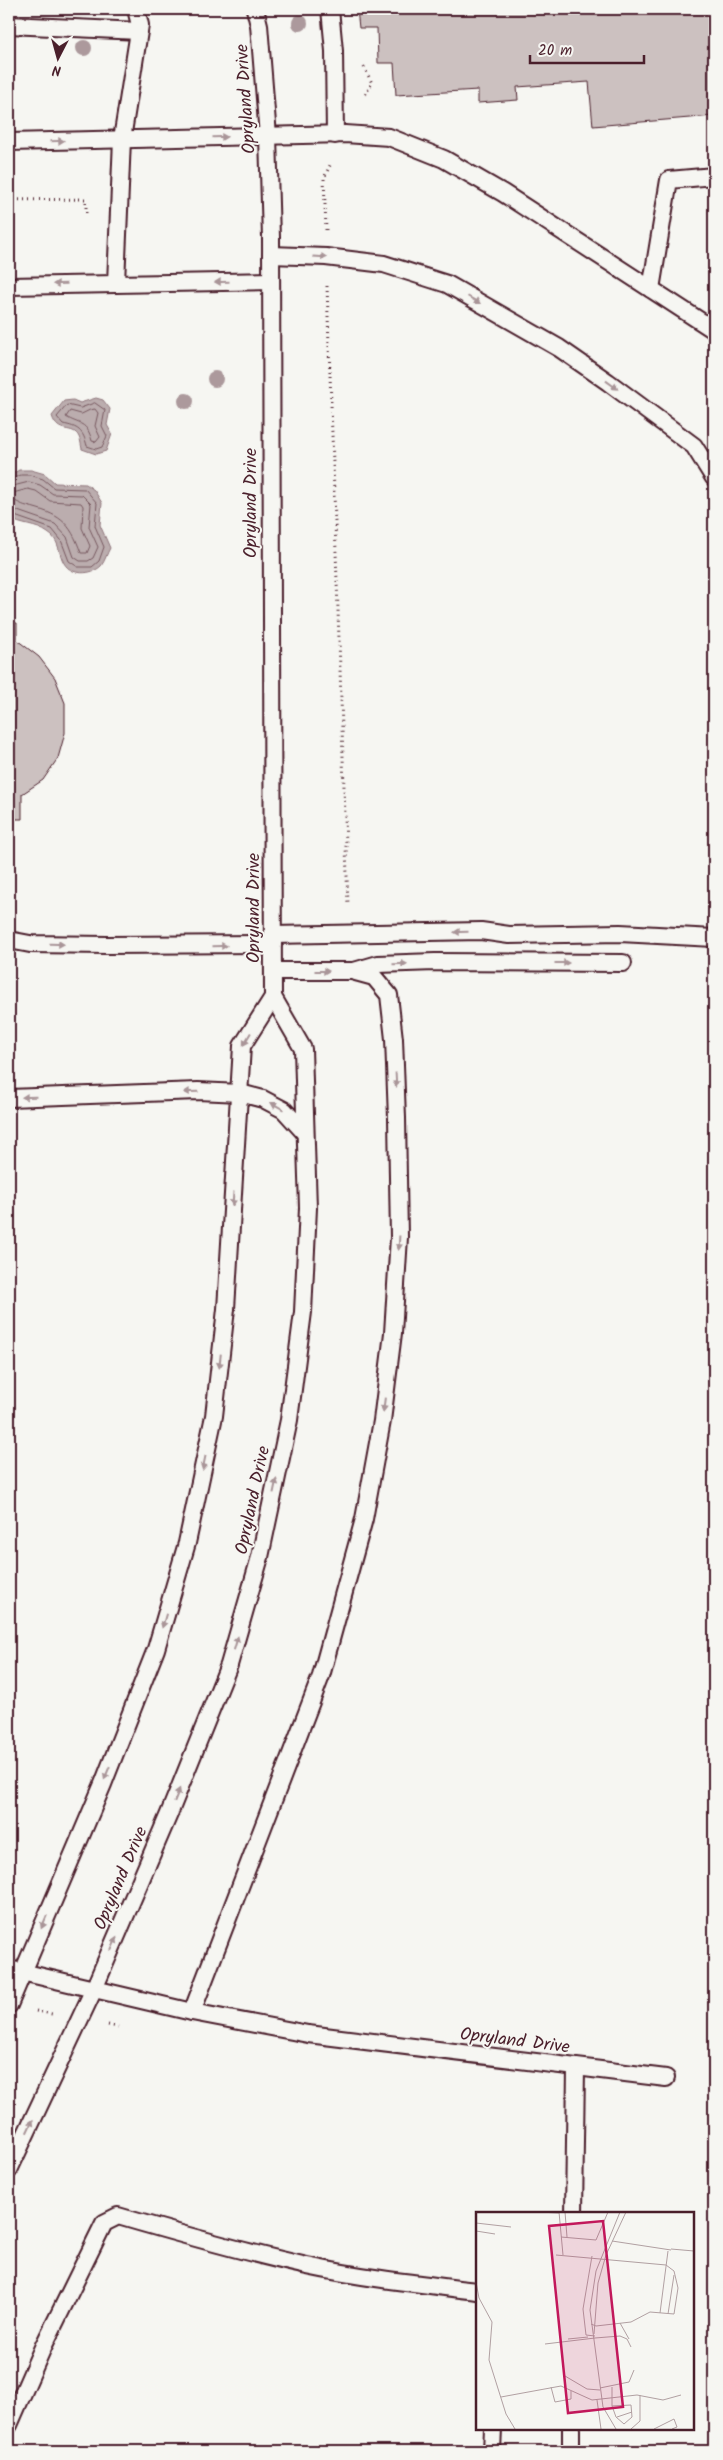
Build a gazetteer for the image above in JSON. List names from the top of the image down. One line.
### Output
{"streets":{"lane":["Opryland Drive"]},"scale_bar":"20 m","north":"bottom"}
